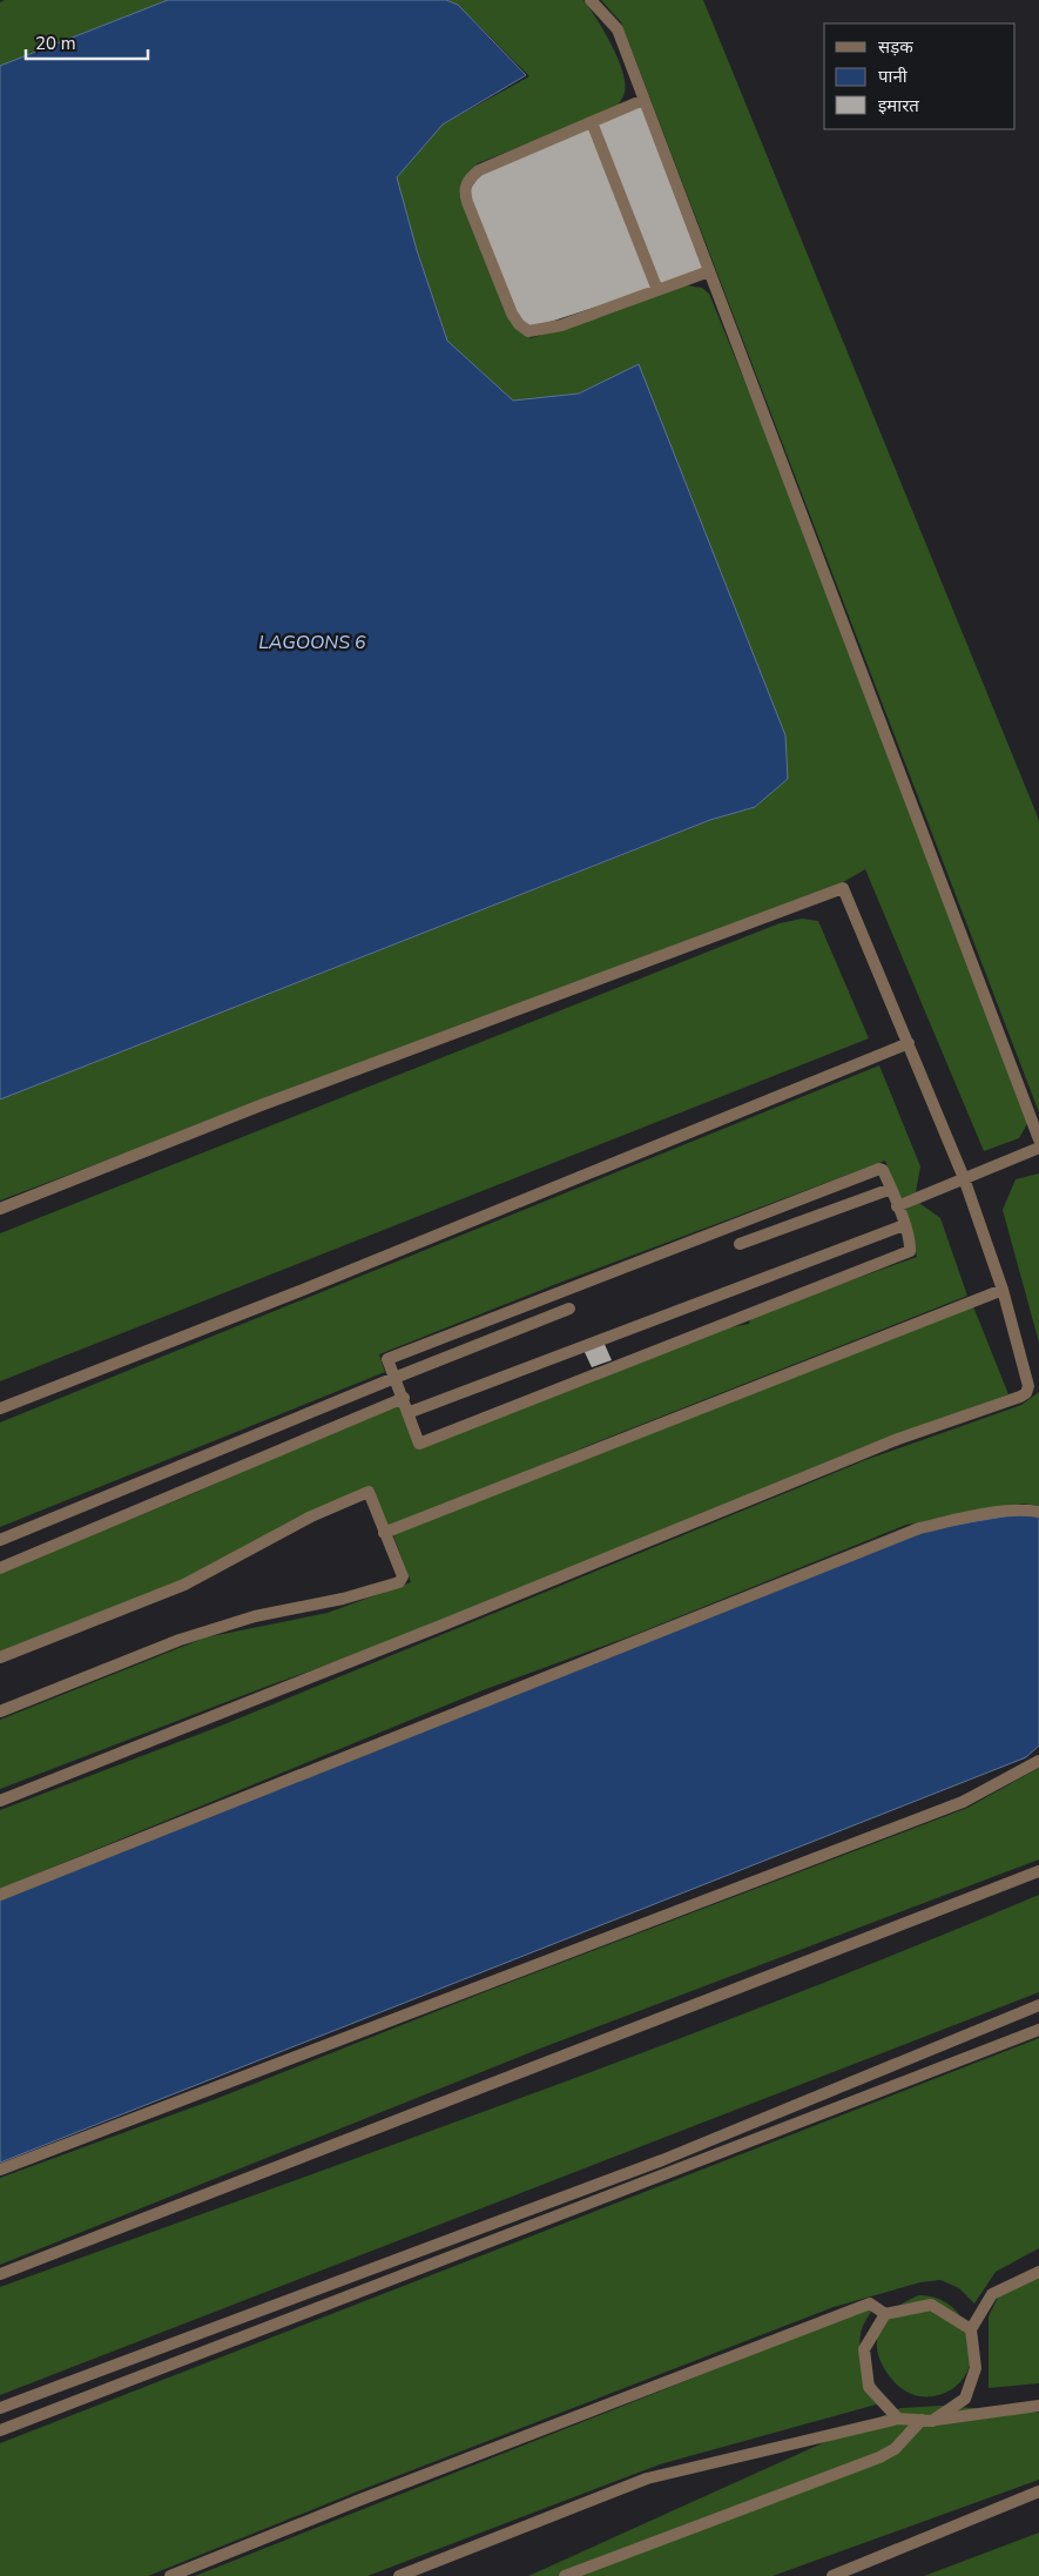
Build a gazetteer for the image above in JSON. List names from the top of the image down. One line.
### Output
{"water":["LAGOONS 6"],"legend":["सड़क","पानी","इमारत"],"scale_bar":"20 m"}
